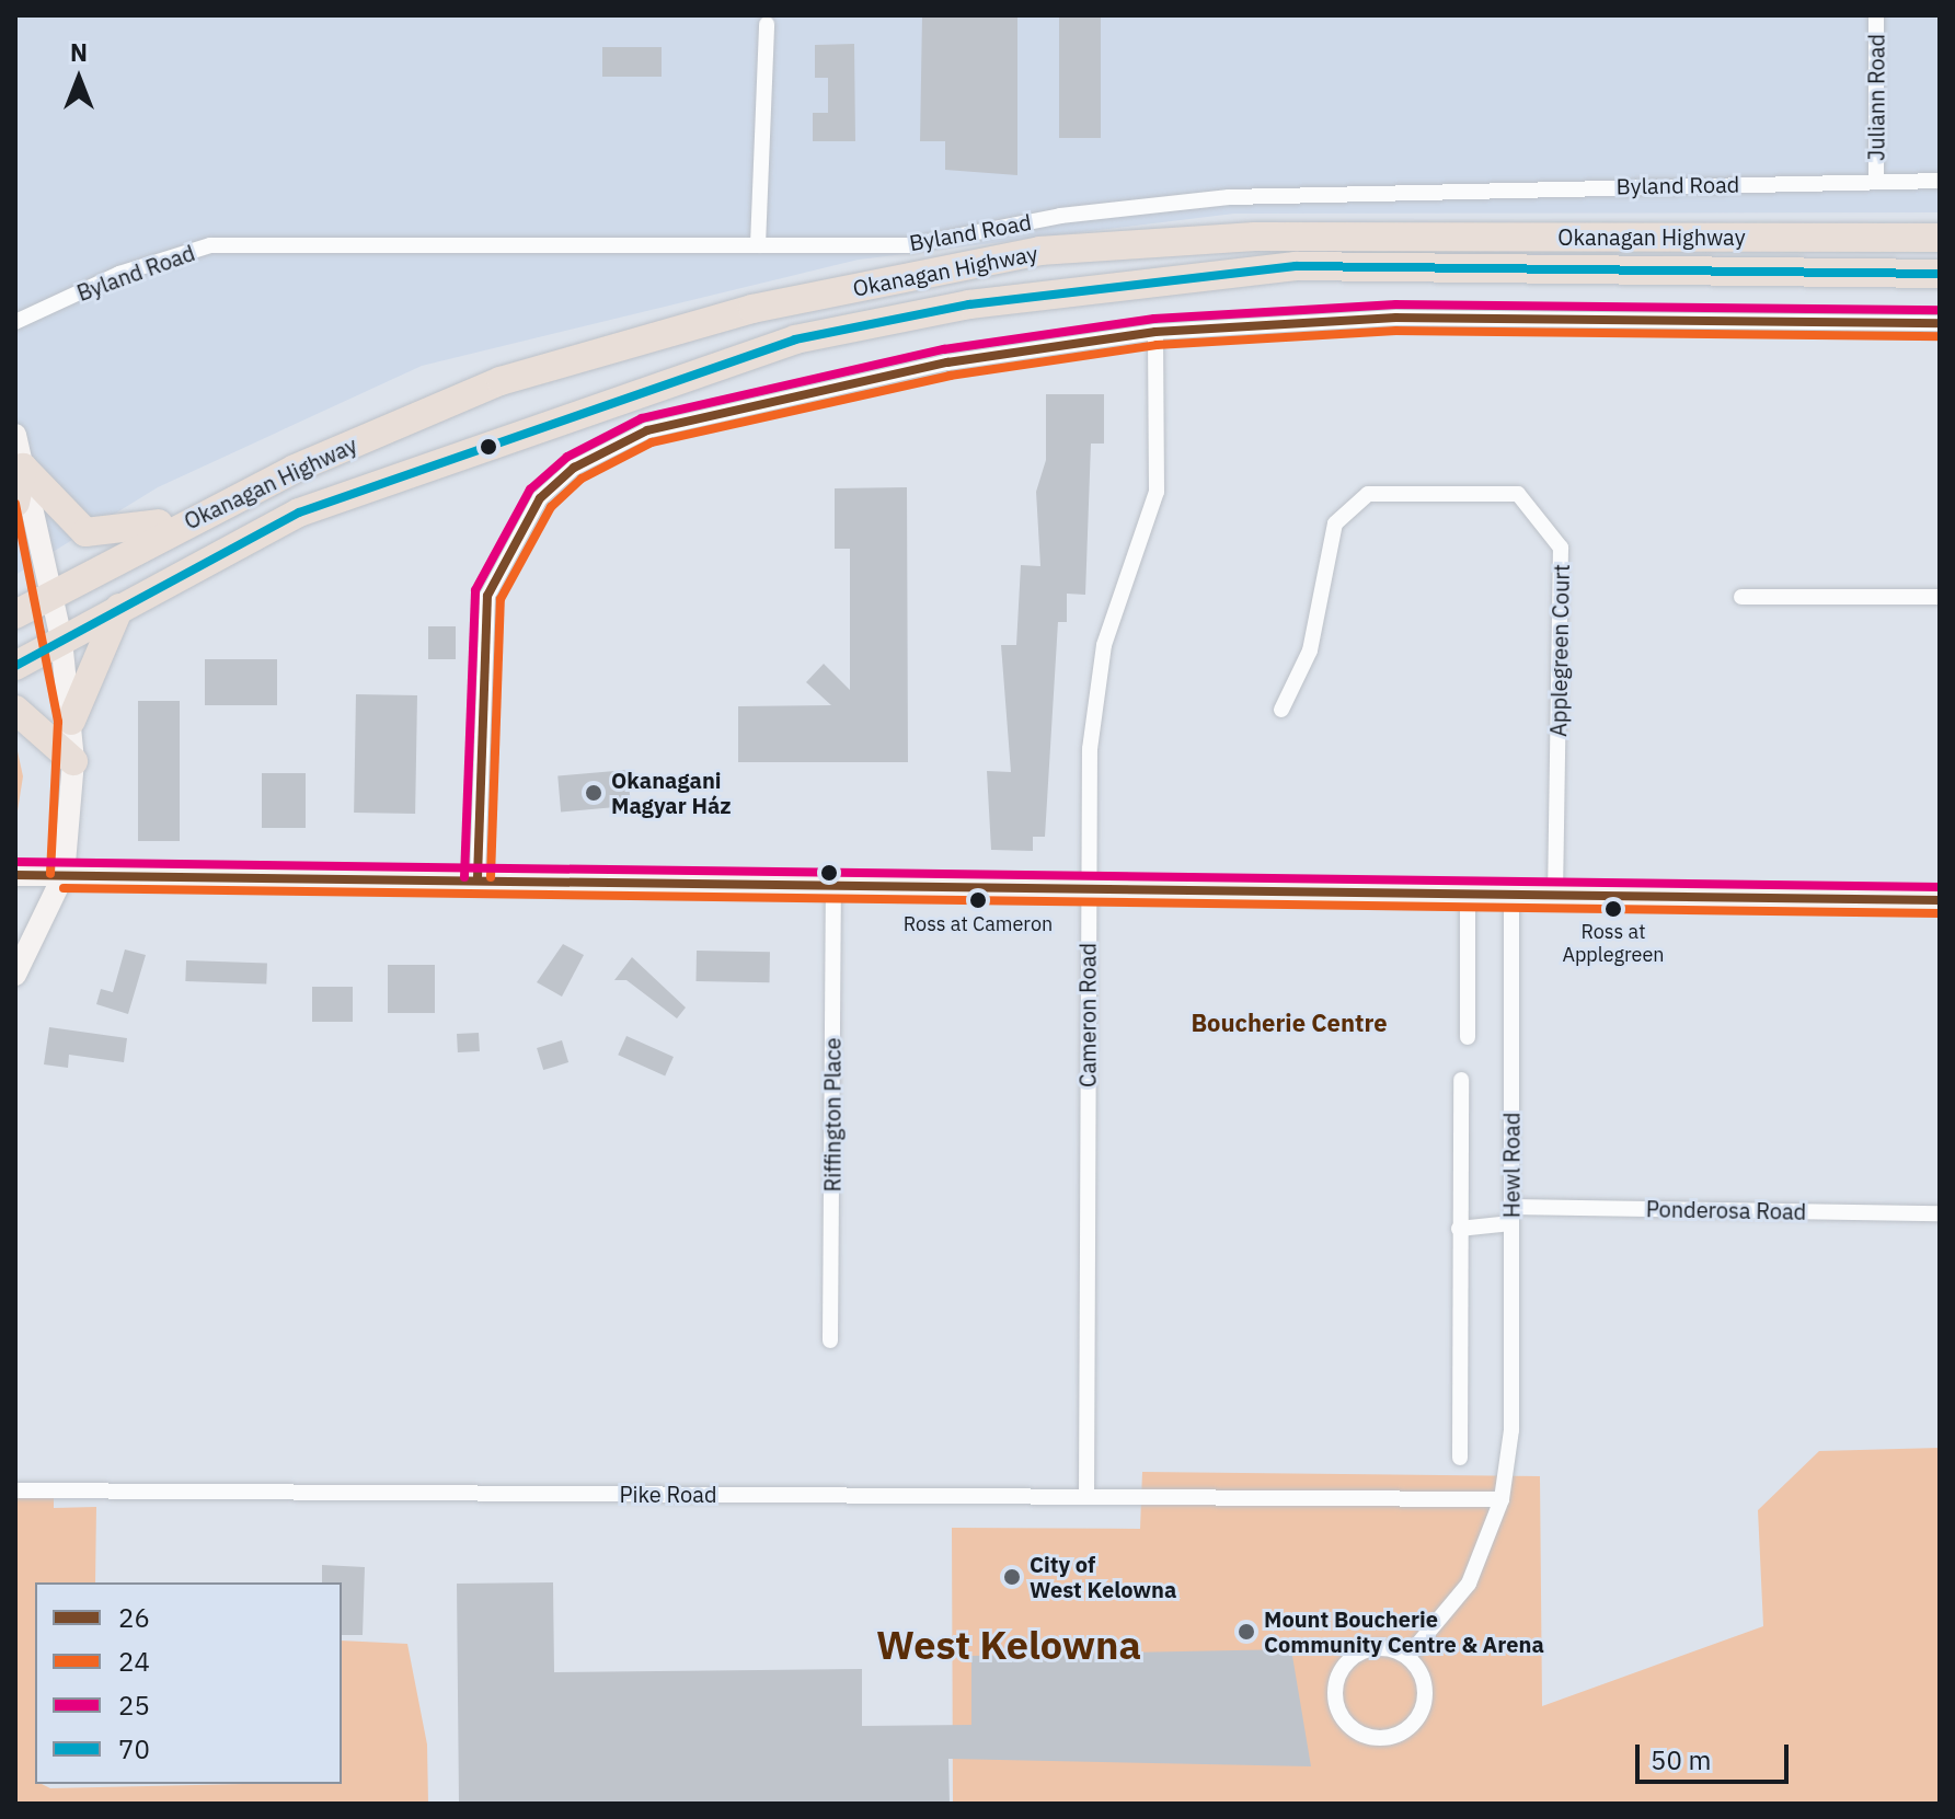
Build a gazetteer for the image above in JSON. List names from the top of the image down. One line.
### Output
{"streets":{"highway":["Okanagan Highway"],"street":["Juliann Road","Byland Road","Applegreen Court","Cameron Road","Riffington Place","Hewl Road","Ponderosa Road","Pike Road"]},"crossings":[["Juliann Road","Byland Road"],["Cameron Road","Pike Road"],["Hewl Road","Ponderosa Road"],["Hewl Road","Pike Road"]],"districts":["Boucherie Centre","West Kelowna"],"places":["Okanagani Magyar Ház","Ross at Cameron","Ross at Applegreen","City of West Kelowna","Mount Boucherie Community Centre & Arena"],"lines":["transit line 70","transit line 25","transit line 26","transit line 24"],"legend":["26","24","25","70"],"scale_bar":"50 m","north":"top"}
